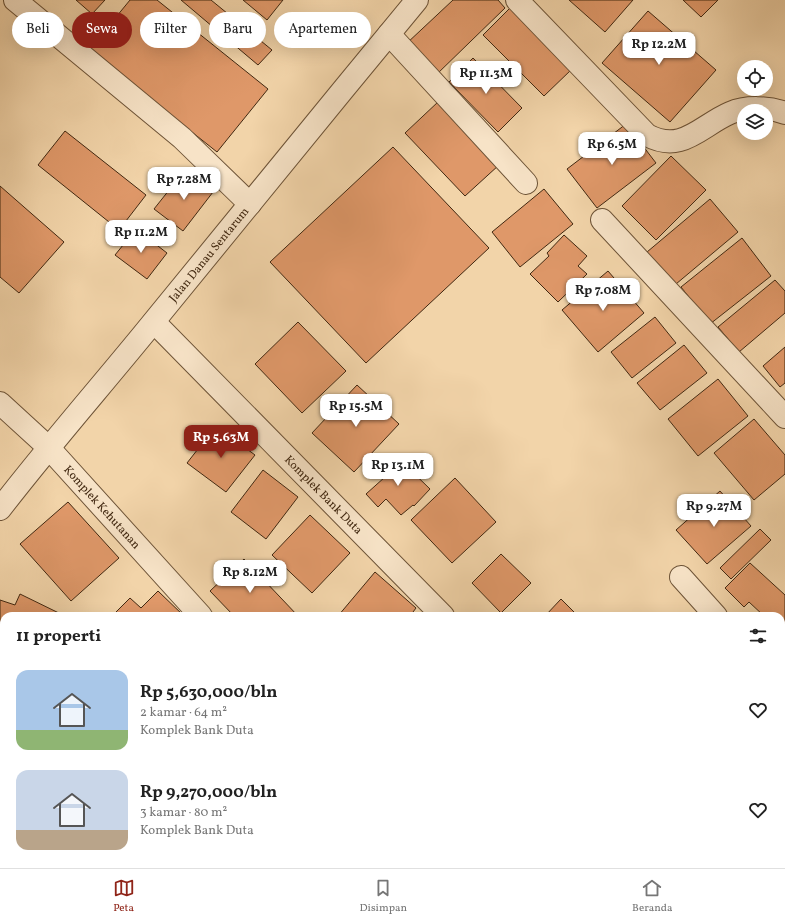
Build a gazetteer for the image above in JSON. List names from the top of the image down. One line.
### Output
{"streets":{"street":["Jalan Danau Sentarum","Komplek Bank Duta","Komplek Kehutanan"]},"crossings":[["Jalan Danau Sentarum","Komplek Bank Duta"],["Jalan Danau Sentarum","Komplek Kehutanan"]],"page":{"chip":["Beli","Sewa","Filter","Baru","Apartemen"],"price":["Rp 12.2M","Rp 11.3M","Rp 6.5M","Rp 7.28M","Rp 11.2M","Rp 7.08M","Rp 15.5M","Rp 5.63M","Rp 13.1M","Rp 9.27M","Rp 8.12M"],"heading":"11 properti","list":[{"name":"Rp 5,630,000/bln","note":"2 kamar · 64 m² · Komplek Bank Duta"},{"name":"Rp 9,270,000/bln","note":"3 kamar · 80 m² · Komplek Bank Duta"}],"tabs":["Peta","Disimpan","Beranda"]}}
